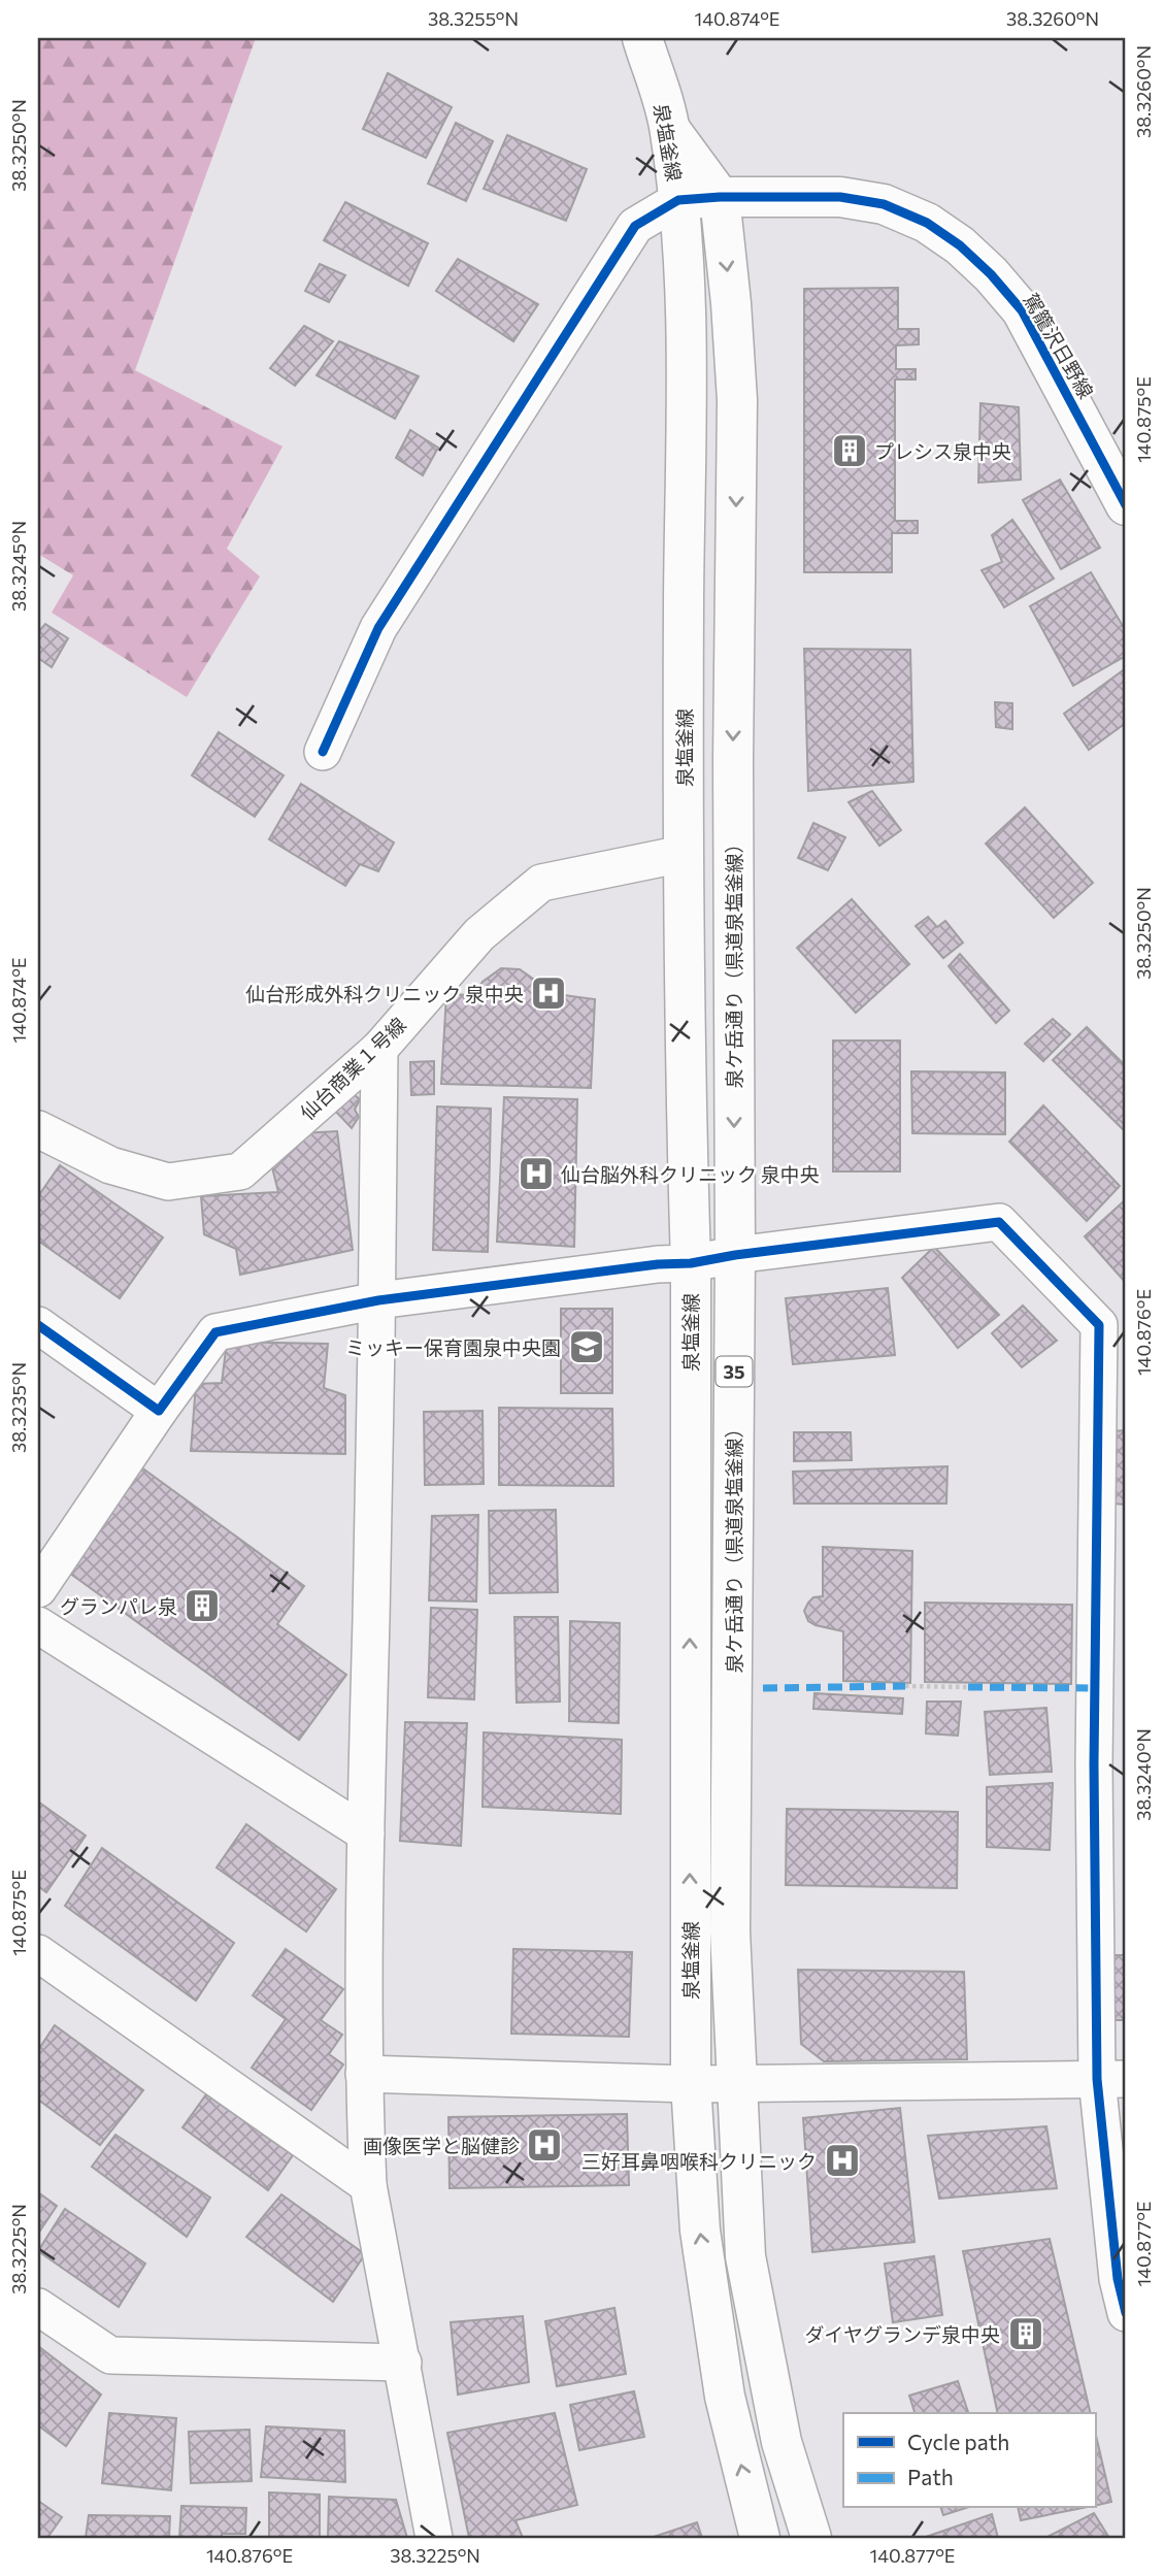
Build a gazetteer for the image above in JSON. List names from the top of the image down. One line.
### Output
{"streets":{"main road":["泉塩釜線","駕籠沢日野線","泉ケ岳通り（県道泉塩釜線）","35"],"street":["仙台商業１号線"]},"crossings":[["泉塩釜線","駕籠沢日野線"],["泉塩釜線","仙台商業１号線"],["泉塩釜線","35"],["駕籠沢日野線","泉ケ岳通り（県道泉塩釜線）"],["駕籠沢日野線","35"],["泉ケ岳通り（県道泉塩釜線）","35"]],"one_way":["泉塩釜線","泉ケ岳通り（県道泉塩釜線）"],"places":{"building":["プレシス泉中央","グランパレ泉","ダイヤグランデ泉中央"],"hospital":["仙台形成外科クリニック 泉中央","仙台脳外科クリニック 泉中央","画像医学と脳健診","三好耳鼻咽喉科クリニック"],"school or university":["ミッキー保育園泉中央園"]},"legend":["Cycle path","Path"],"coordinates":["38.3255°N","140.874°E","38.3260°N","38.3250°N","140.875°E","38.3245°N","140.876°E","38.3235°N","38.3240°N","140.877°E","38.3225°N"]}
